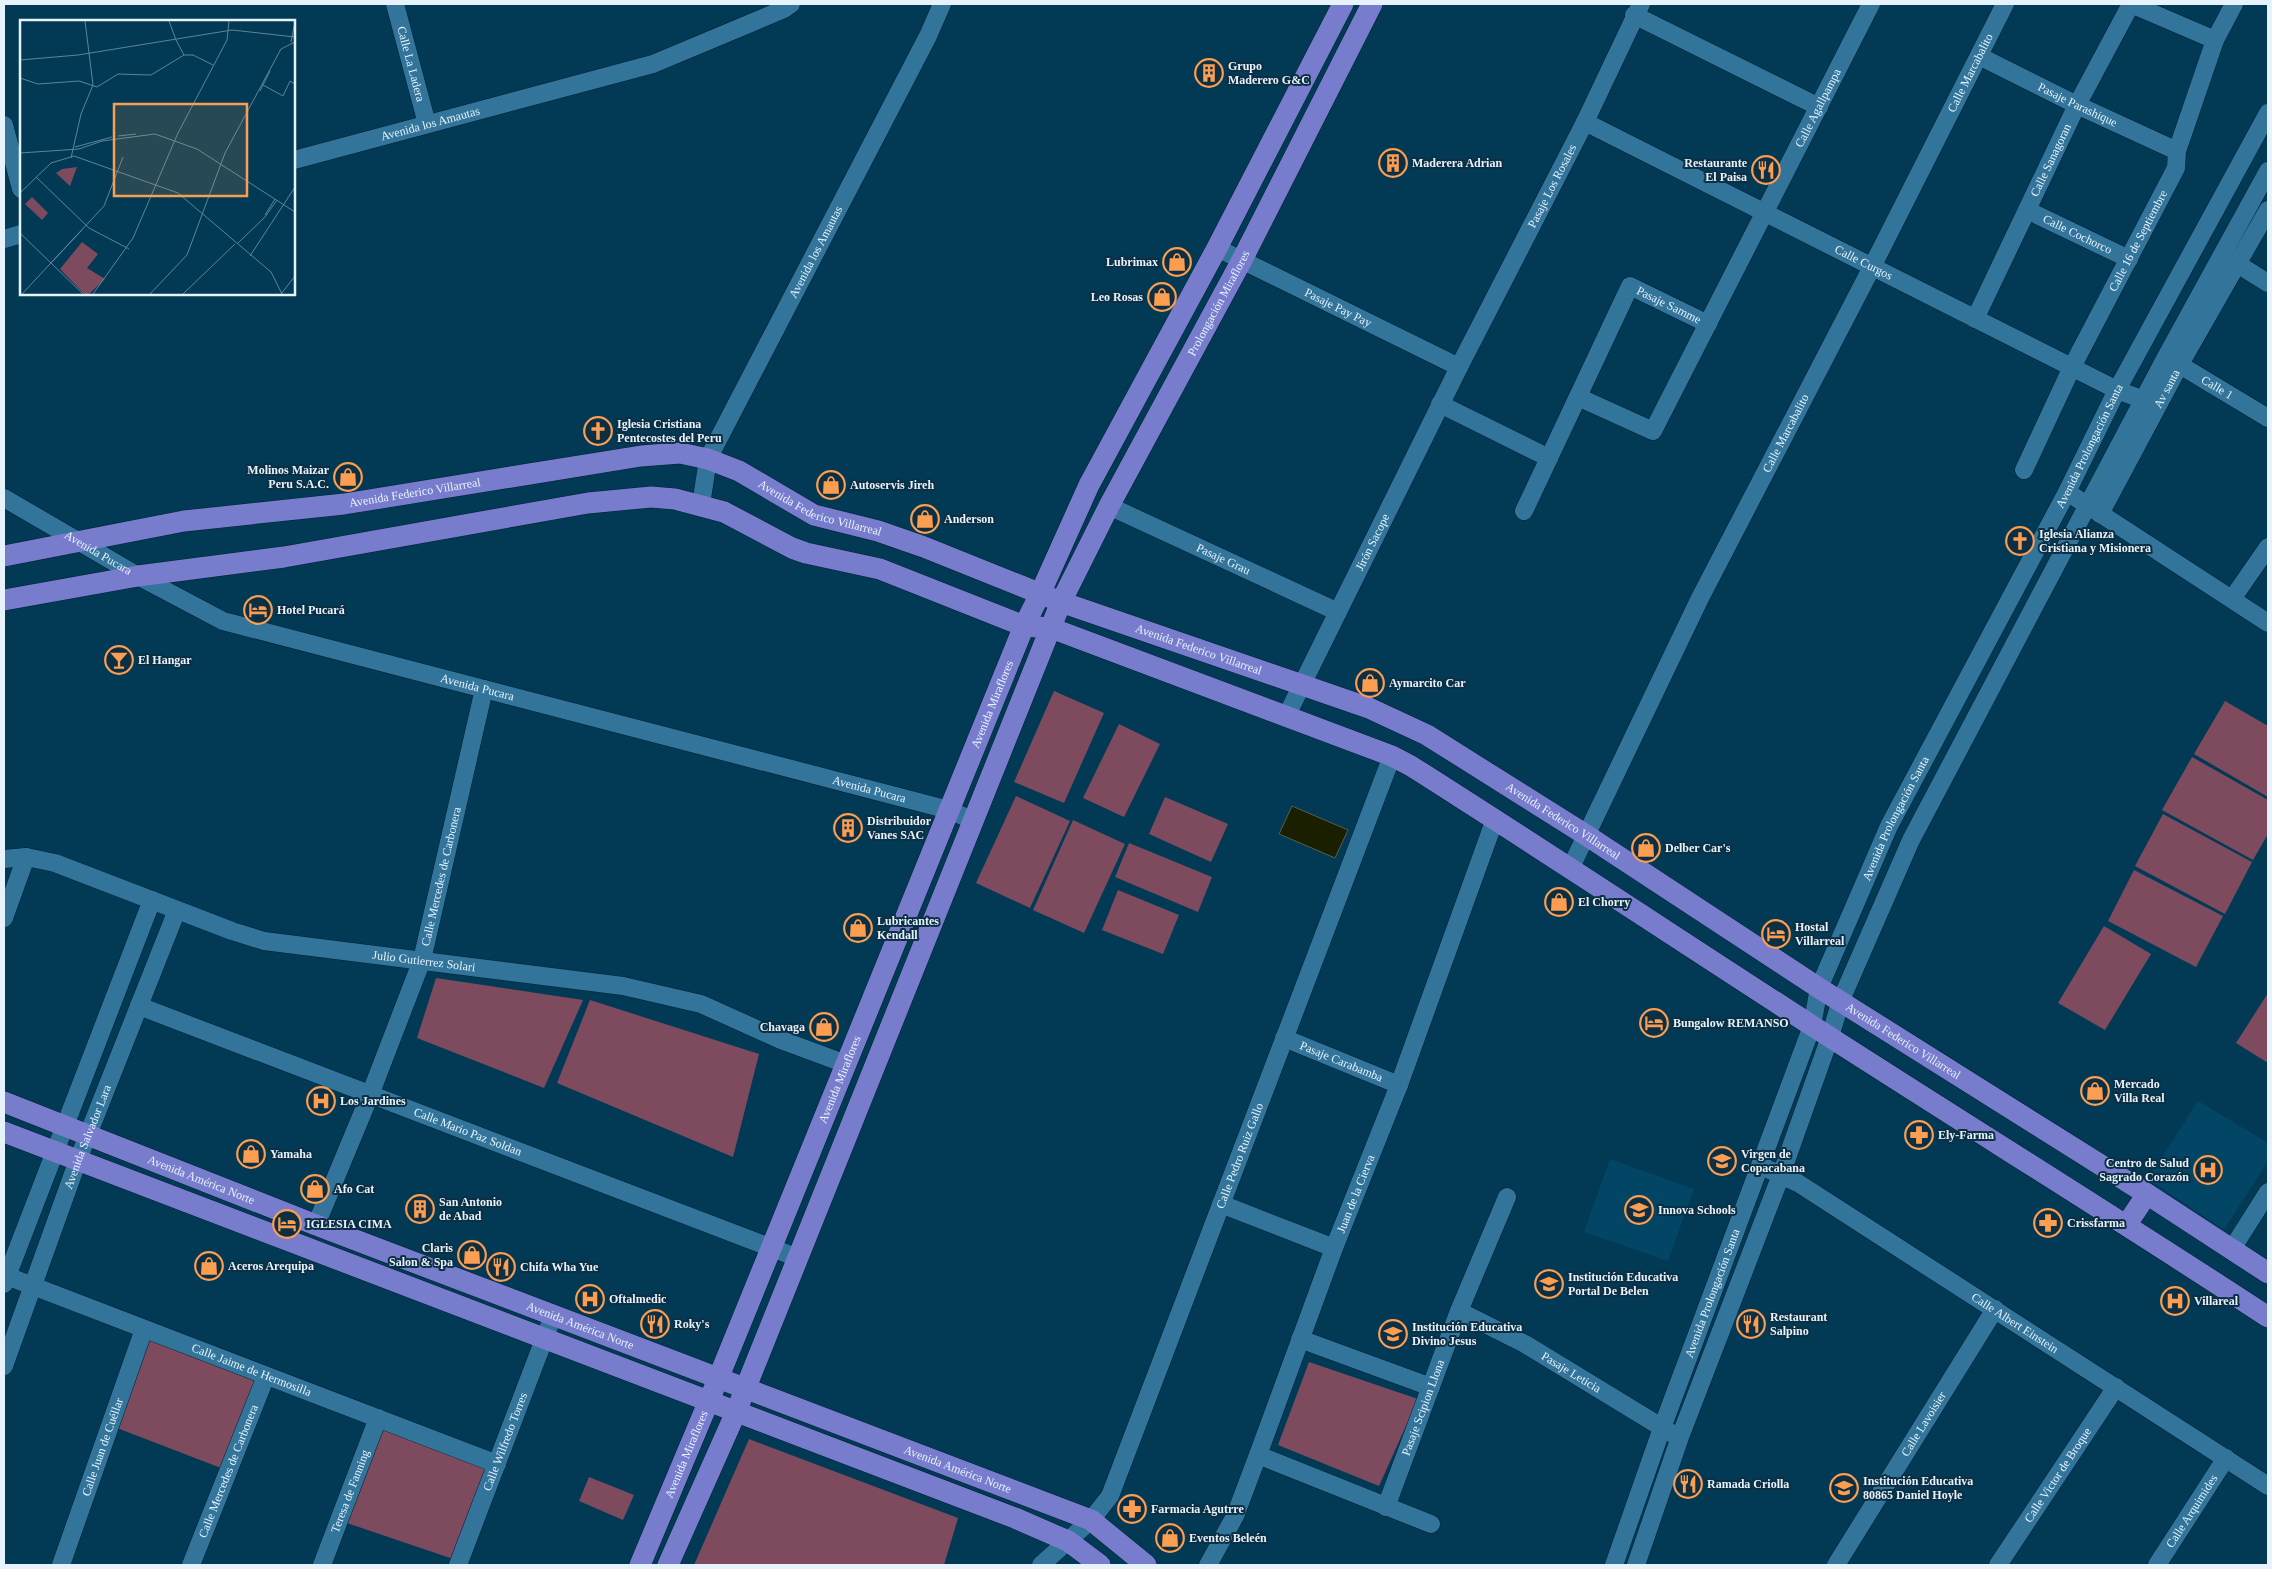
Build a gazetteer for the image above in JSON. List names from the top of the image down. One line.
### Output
{"streets":{"main road":["Prolongación Miraflores","Avenida Federico Villarreal","Avenida Miraflores","Avenida América Norte"],"street":["Calle La Ladera","Calle Marcabalito","Pasaje Parashique","Calle Agallpampa","Avenida los Amautas","Calle Sanagoran","Pasaje Los Rosales","Calle Cochorco","Calle 16 de Septiembre","Calle Curgos","Pasaje Samme","Pasaje Pay Pay","Calle 1","Av santa","Avenida Prolongación Santa","Jirón Sacope","Avenida Pucara","Pasaje Grau","Calle Mercedes de Carbonera","Julio Gutierrez Solari","Pasaje Carabamba","Calle Mario Paz Soldan","Avenida Salvador Lara","Calle Pedro Ruiz Gallo","Juan de la Cierva","Calle Albert Einstein","Calle Jaime de Hermosilla","Pasaje Leticia","Pasaje Scipion Llona","Calle Lavoisier","Calle Wilfredo Torres","Calle Juan de Cuéllar","Calle Victor de Broque","Teresa de Fanning","Calle Arquimides"]},"crossings":[["Calle La Ladera","Avenida los Amautas"],["Calle Marcabalito","Pasaje Parashique"],["Calle Marcabalito","Calle Curgos"],["Calle Marcabalito","Avenida Federico Villarreal"],["Pasaje Parashique","Calle Sanagoran"],["Pasaje Parashique","Calle 16 de Septiembre"],["Calle Agallpampa","Calle Curgos"],["Calle Agallpampa","Pasaje Samme"],["Avenida los Amautas","Avenida Federico Villarreal"],["Calle Sanagoran","Calle Cochorco"],["Calle Sanagoran","Calle Curgos"],["Pasaje Los Rosales","Calle Curgos"],["Pasaje Los Rosales","Pasaje Pay Pay"],["Pasaje Los Rosales","Jirón Sacope"],["Calle Cochorco","Calle 16 de Septiembre"],["Calle 16 de Septiembre","Calle Curgos"],["Calle Curgos","Avenida Prolongación Santa"],["Prolongación Miraflores","Pasaje Pay Pay"],["Prolongación Miraflores","Avenida Federico Villarreal"],["Prolongación Miraflores","Pasaje Grau"],["Pasaje Pay Pay","Jirón Sacope"],["Calle 1","Av santa"],["Calle 1","Avenida Prolongación Santa"],["Av santa","Avenida Prolongación Santa"],["Avenida Prolongación Santa","Avenida Federico Villarreal"],["Avenida Prolongación Santa","Calle Albert Einstein"],["Avenida Prolongación Santa","Pasaje Leticia"],["Avenida Federico Villarreal","Jirón Sacope"],["Avenida Federico Villarreal","Avenida Pucara"],["Avenida Federico Villarreal","Avenida Miraflores"],["Jirón Sacope","Pasaje Grau"],["Avenida Pucara","Avenida Miraflores"],["Avenida Pucara","Calle Mercedes de Carbonera"],["Avenida Miraflores","Julio Gutierrez Solari"],["Avenida Miraflores","Calle Mario Paz Soldan"],["Avenida Miraflores","Avenida América Norte"],["Calle Mercedes de Carbonera","Julio Gutierrez Solari"],["Calle Mercedes de Carbonera","Calle Mario Paz Soldan"],["Calle Mercedes de Carbonera","Avenida América Norte"],["Calle Mercedes de Carbonera","Calle Jaime de Hermosilla"],["Julio Gutierrez Solari","Avenida Salvador Lara"],["Pasaje Carabamba","Calle Pedro Ruiz Gallo"],["Pasaje Carabamba","Juan de la Cierva"],["Calle Mario Paz Soldan","Avenida Salvador Lara"],["Avenida Salvador Lara","Avenida América Norte"],["Avenida Salvador Lara","Calle Jaime de Hermosilla"],["Calle Pedro Ruiz Gallo","Avenida América Norte"],["Avenida América Norte","Calle Wilfredo Torres"],["Calle Albert Einstein","Calle Lavoisier"],["Calle Albert Einstein","Calle Victor de Broque"],["Calle Albert Einstein","Calle Arquimides"],["Calle Jaime de Hermosilla","Calle Wilfredo Torres"],["Calle Jaime de Hermosilla","Calle Juan de Cuéllar"],["Calle Jaime de Hermosilla","Teresa de Fanning"],["Pasaje Leticia","Pasaje Scipion Llona"]],"places":{"building":["Grupo Maderero G&C","Maderera Adrian","Distribuidor Vanes SAC","San Antonio de Abad"],"restaurant":["Restaurante El Paisa","Chifa Wha Yue","Roky's","Restaurant Salpino","Ramada Criolla"],"shop":["Lubrimax","Leo Rosas","Molinos Maizar Peru S.A.C.","Autoservis Jireh","Anderson","Aymarcito Car","Delber Car's","El Chorry","Lubricantes Kendall","Chavaga","Mercado Villa Real","Yamaha","Afo Cat","Claris Salon & Spa","Aceros Arequipa","Eventos Beleén"],"church":["Iglesia Cristiana Pentecostes del Peru","Iglesia Alianza Cristiana y Misionera"],"hotel":["Hotel Pucará","Hostal Villarreal","Bungalow REMANSO","IGLESIA CIMA"],"bar":["El Hangar"],"hospital":["Los Jardines","Centro de Salud Sagrado Corazón","Oftalmedic","Villareal"],"pharmacy":["Ely-Farma","Crissfarma","Farmacia Agutrre"],"school or university":["Virgen de Copacabana","Innova Schools","Institución Educativa Portal De Belen","Institución Educativa Divino Jesus","Institución Educativa 80865 Daniel Hoyle"]}}
